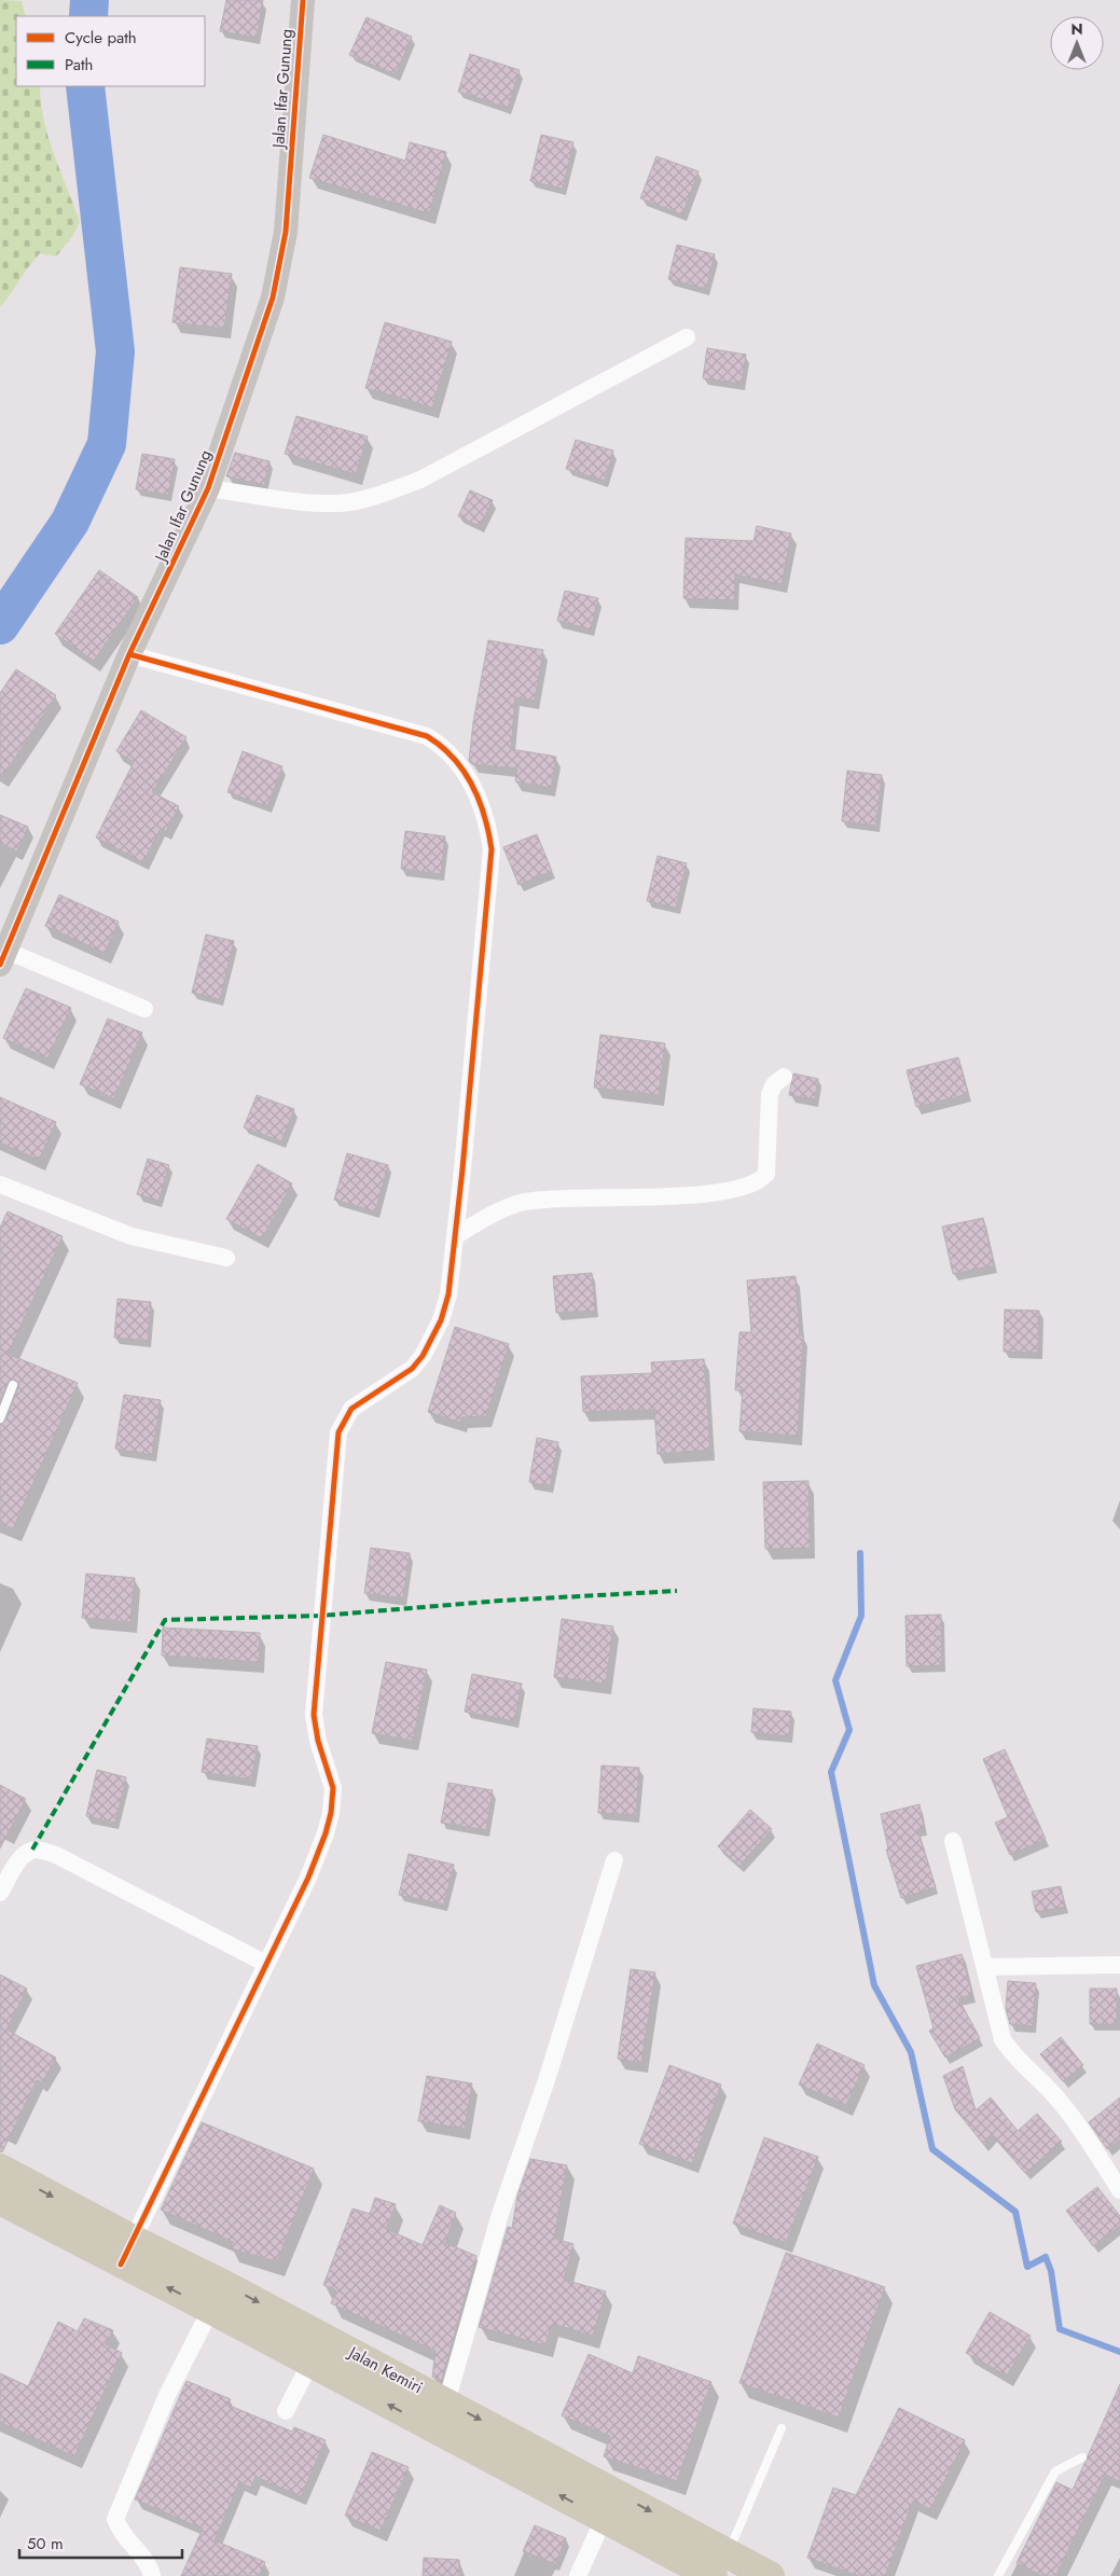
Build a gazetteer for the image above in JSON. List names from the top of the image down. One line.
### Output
{"streets":{"highway":["Jalan Kemiri"],"street":["Jalan Ifar Gunung"]},"legend":["Cycle path","Path"],"scale_bar":"50 m","north":"top"}
